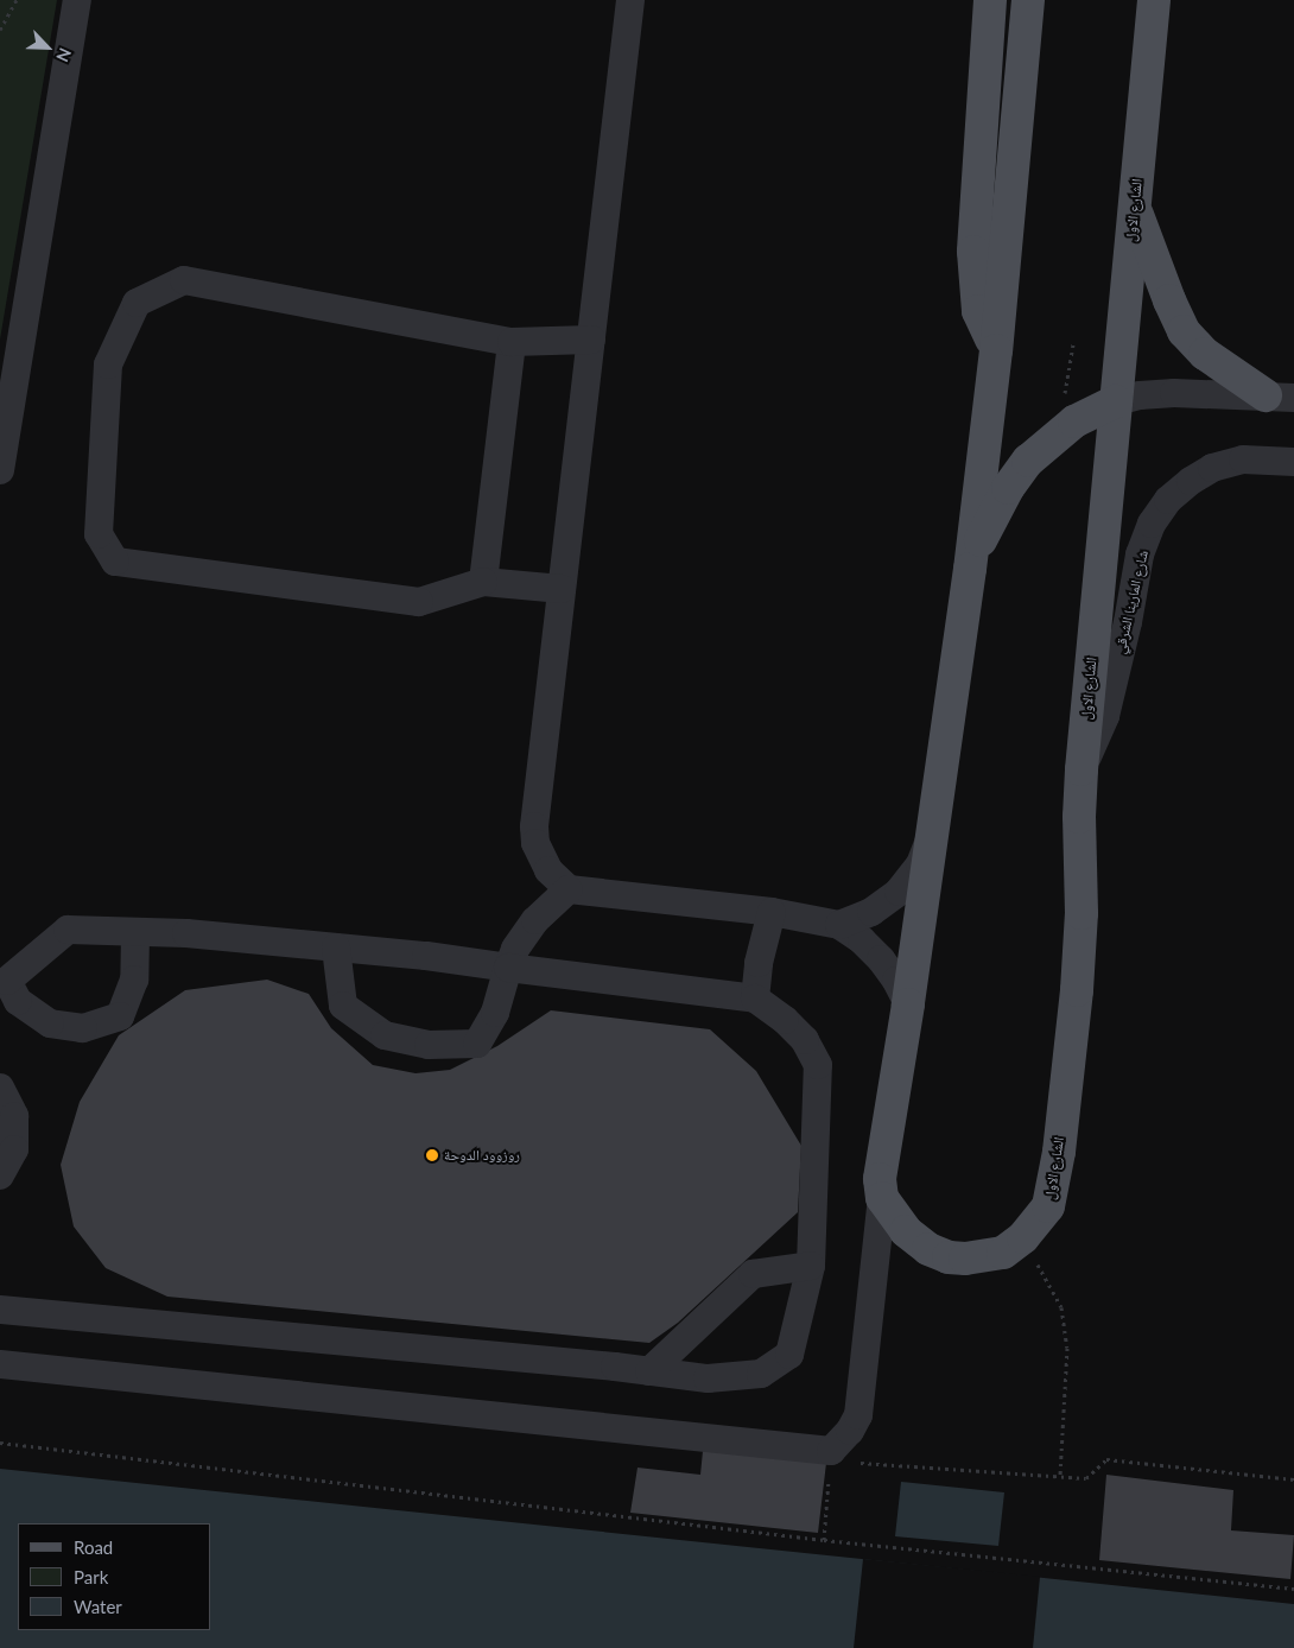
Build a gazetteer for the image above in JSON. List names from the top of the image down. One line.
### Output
{"streets":{"main road":["الشارع الاول"],"street":["شارع المارينا الشرقي"]},"crossings":[["الشارع الاول","شارع المارينا الشرقي"]],"places":["روزوود الدوحة"],"legend":["Road","Park","Water"],"north":"bottom right"}
